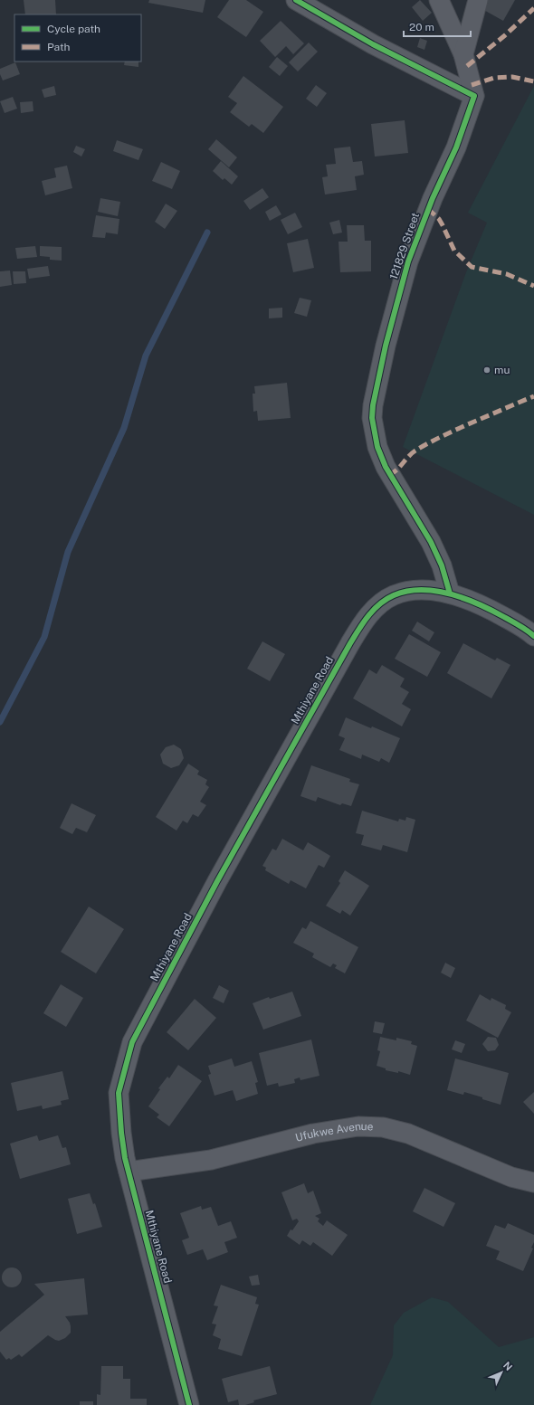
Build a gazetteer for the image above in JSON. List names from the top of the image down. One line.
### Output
{"streets":{"street":["121829 Street","Mthiyane Road","Ufukwe Avenue"]},"crossings":[["121829 Street","Mthiyane Road"],["Mthiyane Road","Ufukwe Avenue"]],"places":["mu"],"legend":["Cycle path","Path"],"scale_bar":"20 m","north":"top right"}
